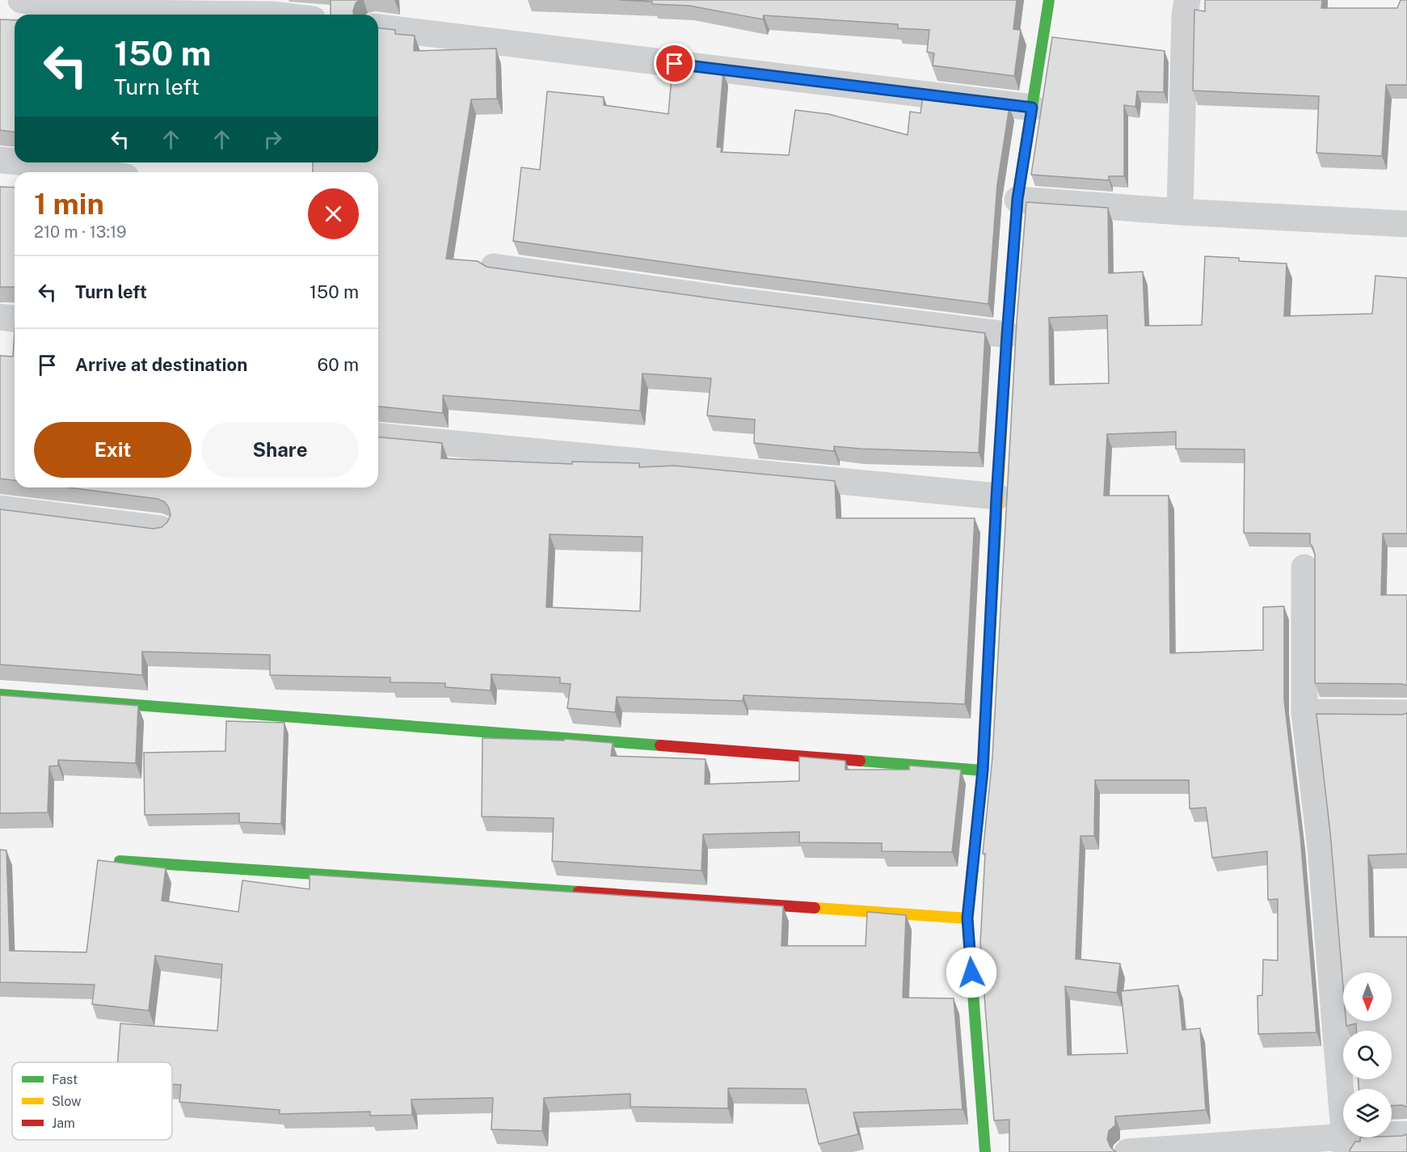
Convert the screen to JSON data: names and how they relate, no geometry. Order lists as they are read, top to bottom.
{
  "legend": ["Fast", "Slow", "Jam"],
  "north": "bottom",
  "page": {
    "turn": ["150 m", "Turn left"],
    "heading": ["1 min", "210 m · 13:19"],
    "list": [
      {
        "name": "Turn left",
        "value": "150 m"
      },
      {
        "name": "Arrive at destination",
        "value": "60 m"
      }
    ],
    "buttons": ["Exit", "Share"]
  }
}
